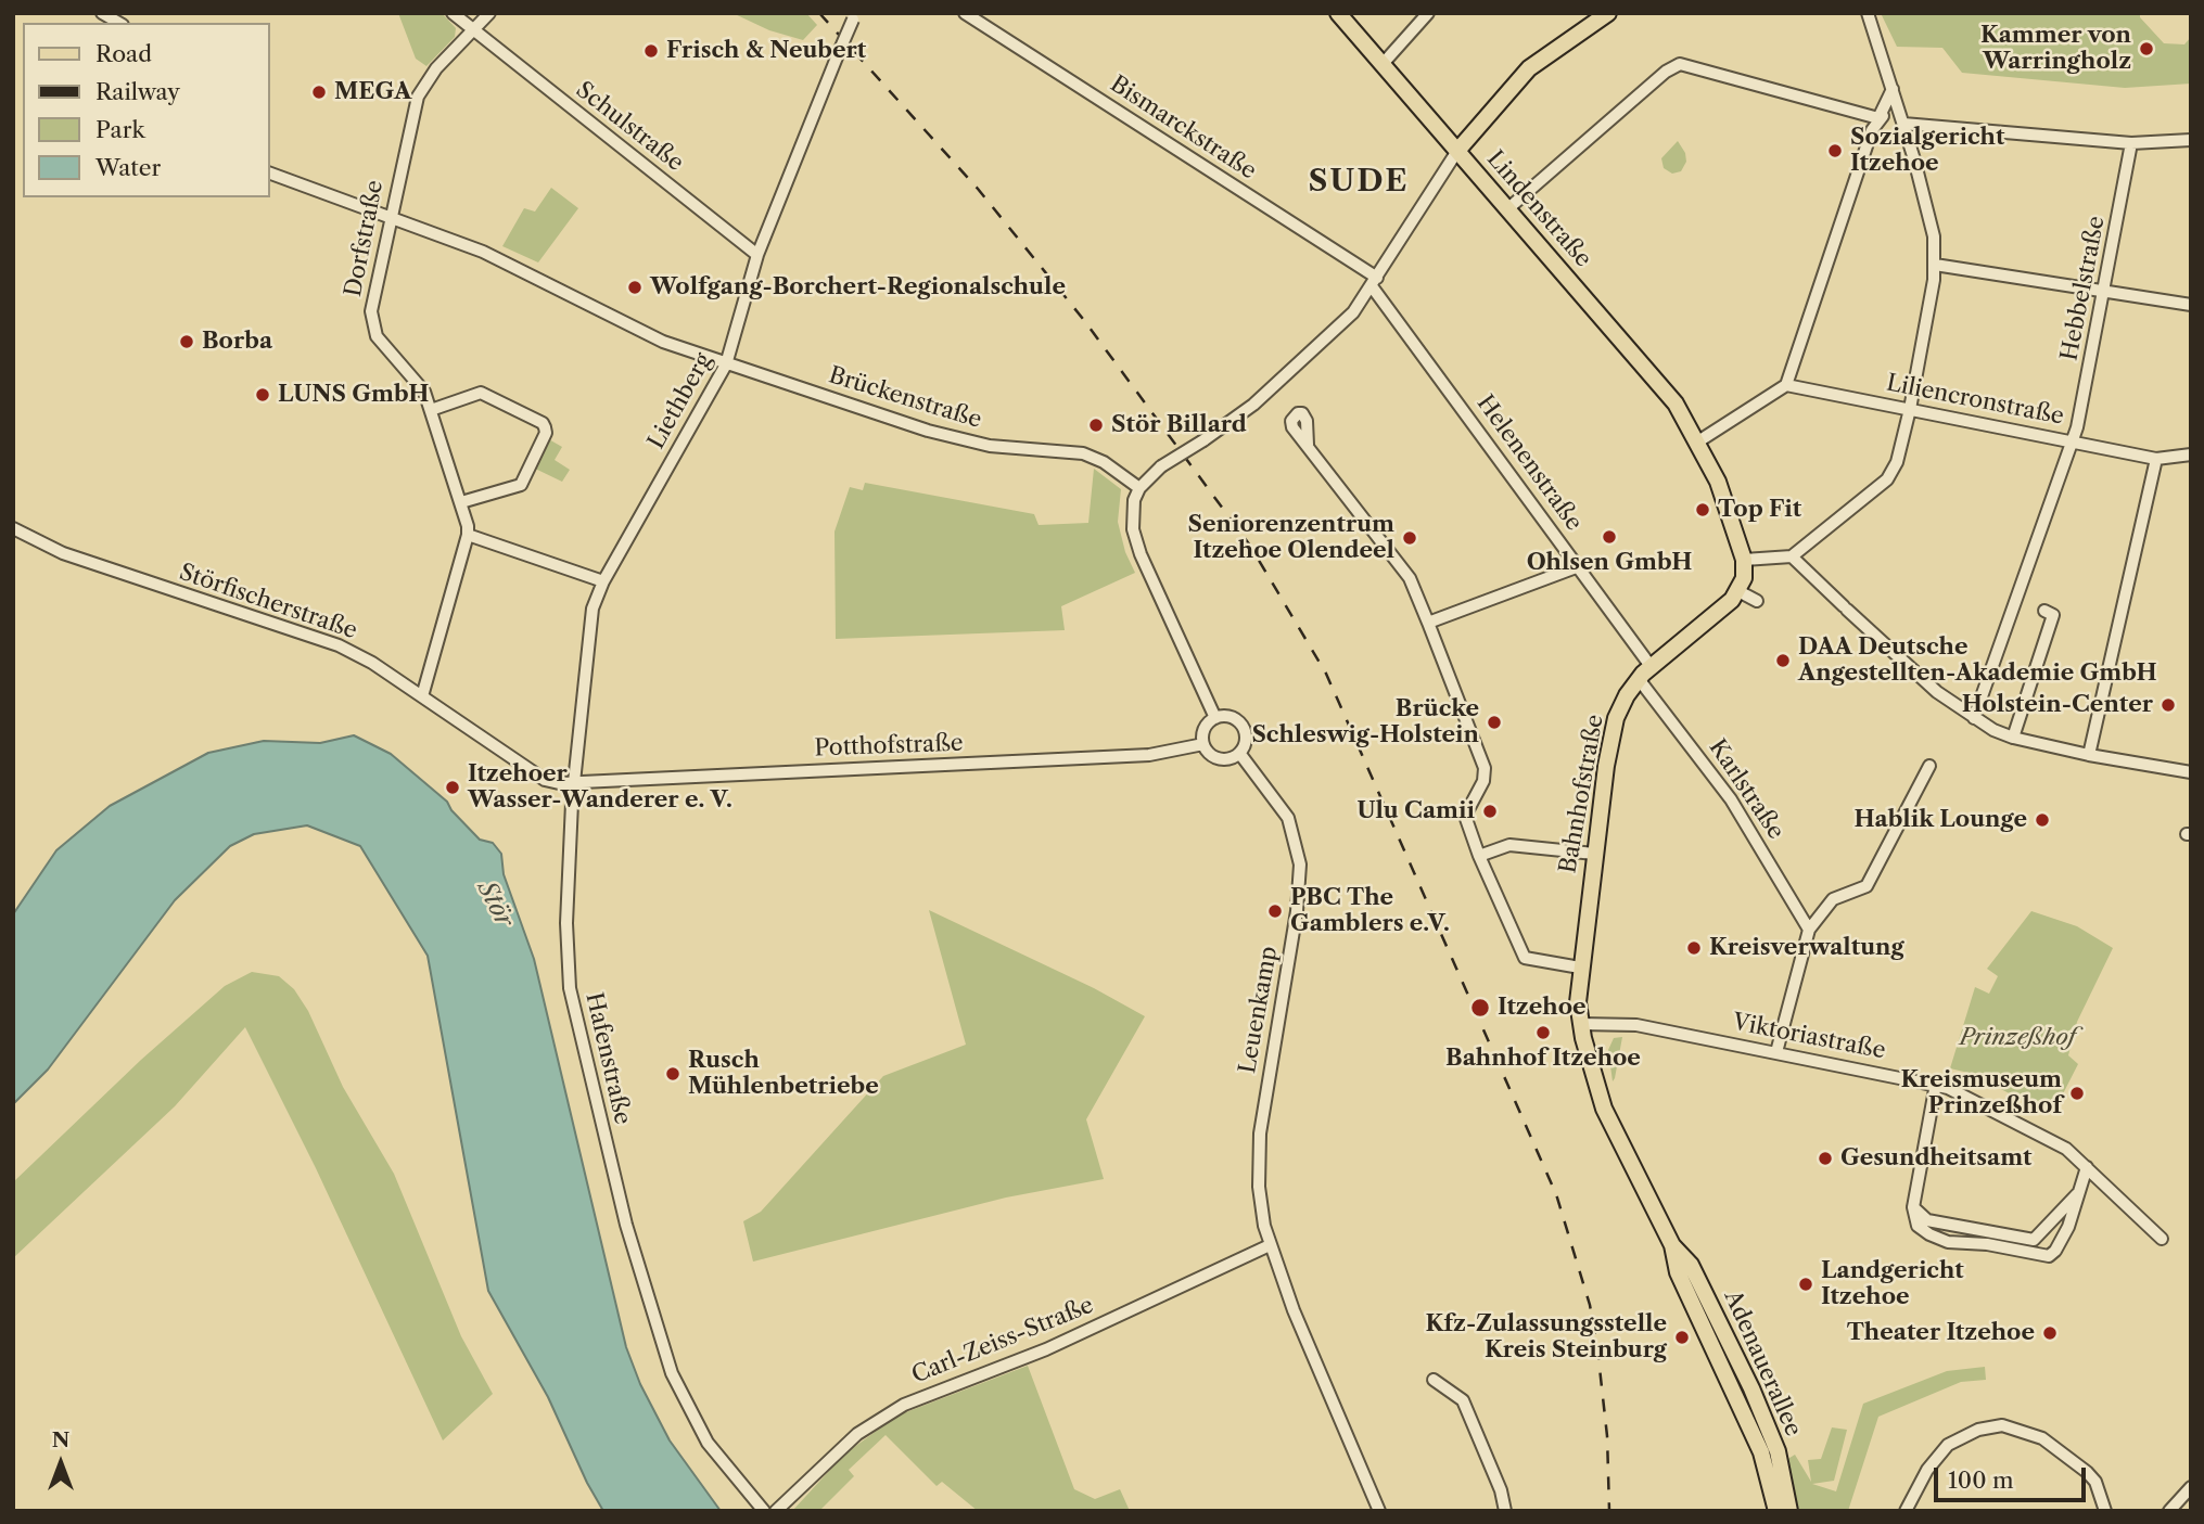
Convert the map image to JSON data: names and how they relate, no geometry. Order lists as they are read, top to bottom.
{
  "streets": {
    "main road": ["Lindenstraße", "Bahnhofstraße", "Adenauerallee"],
    "street": [
      "Schulstraße",
      "Bismarckstraße",
      "Dorfstraße",
      "Hebbelstraße",
      "Brückenstraße",
      "Liliencronstraße",
      "Liethberg",
      "Helenenstraße",
      "Störfischerstraße",
      "Potthofstraße",
      "Karlstraße",
      "Leuenkamp",
      "Viktoriastraße",
      "Hafenstraße",
      "Carl-Zeiss-Straße"
    ]
  },
  "crossings": [
    ["Schulstraße", "Dorfstraße"],
    ["Schulstraße", "Liethberg"],
    ["Bismarckstraße", "Helenenstraße"],
    ["Lindenstraße", "Bahnhofstraße"],
    ["Dorfstraße", "Brückenstraße"],
    ["Dorfstraße", "Störfischerstraße"],
    ["Hebbelstraße", "Liliencronstraße"],
    ["Brückenstraße", "Liethberg"],
    ["Liethberg", "Hafenstraße"],
    ["Helenenstraße", "Bahnhofstraße"],
    ["Störfischerstraße", "Potthofstraße"],
    ["Störfischerstraße", "Hafenstraße"],
    ["Potthofstraße", "Leuenkamp"],
    ["Potthofstraße", "Hafenstraße"],
    ["Karlstraße", "Bahnhofstraße"],
    ["Bahnhofstraße", "Viktoriastraße"],
    ["Bahnhofstraße", "Adenauerallee"],
    ["Leuenkamp", "Carl-Zeiss-Straße"],
    ["Viktoriastraße", "Adenauerallee"]
  ],
  "districts": ["SUDE"],
  "water": ["Stör"],
  "parks": ["Prinzeßhof"],
  "places": [
    "Kammer von Warringholz",
    "Frisch & Neubert",
    "MEGA",
    "Sozialgericht Itzehoe",
    "Wolfgang-Borchert-Regionalschule",
    "Borba",
    "LUNS GmbH",
    "Stör Billard",
    "Top Fit",
    "Ohlsen GmbH",
    "Seniorenzentrum Itzehoe Olendeel",
    "DAA Deutsche Angestellten-Akademie GmbH",
    "Holstein-Center",
    "Brücke Schleswig-Holstein",
    "Itzehoer Wasser-Wanderer e. V.",
    "Ulu Camii",
    "Hablik Lounge",
    "PBC The Gamblers e.V.",
    "Kreisverwaltung",
    "Itzehoe",
    "Bahnhof Itzehoe",
    "Rusch Mühlenbetriebe",
    "Kreismuseum Prinzeßhof",
    "Gesundheitsamt",
    "Landgericht Itzehoe",
    "Theater Itzehoe",
    "Kfz-Zulassungsstelle Kreis Steinburg"
  ],
  "legend": [
    "Road",
    "Railway",
    "Park",
    "Water"
  ],
  "scale_bar": "100 m",
  "north": "top"
}
